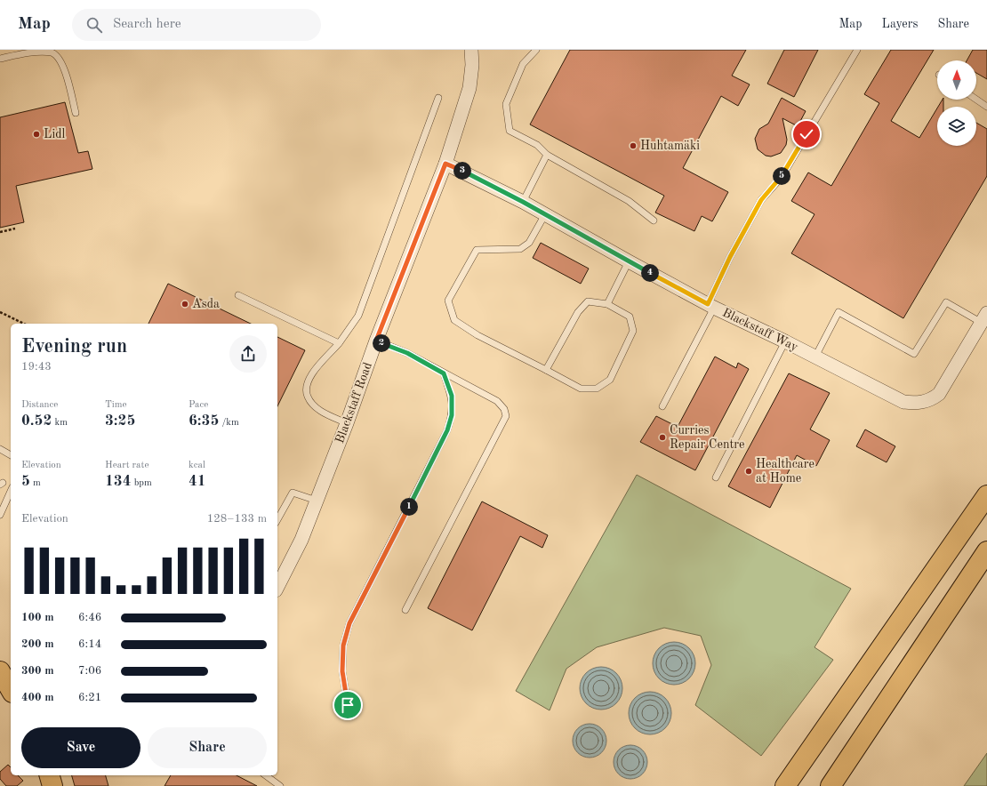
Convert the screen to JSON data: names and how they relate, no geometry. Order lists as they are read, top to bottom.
{
  "streets": {
    "street": ["Blackstaff Way", "Blackstaff Road"]
  },
  "crossings": [
    ["Blackstaff Way", "Blackstaff Road"]
  ],
  "places": [
    "Lidl",
    "Huhtamäki",
    "Asda",
    "Curries Repair Centre",
    "Healthcare at Home"
  ],
  "north": "top",
  "page": {
    "header": "Map",
    "search": "Search here",
    "nav": ["Map", "Layers", "Share"],
    "pins": [
      "3",
      "5",
      "4",
      "2",
      "1"
    ],
    "heading": ["Evening run", "19:43"],
    "stats": [
      ["Distance", "0.52 km"],
      ["Time", "3:25"],
      ["Pace", "6:35 /km"],
      ["Elevation", "5 m"],
      ["Heart rate", "134 bpm"],
      ["kcal", "41"]
    ],
    "chart": ["Elevation", "128–133 m"],
    "list": [
      {
        "name": "100 m",
        "note": "6:46"
      },
      {
        "name": "200 m",
        "note": "6:14"
      },
      {
        "name": "300 m",
        "note": "7:06"
      },
      {
        "name": "400 m",
        "note": "6:21"
      }
    ],
    "buttons": ["Save", "Share"]
  }
}
